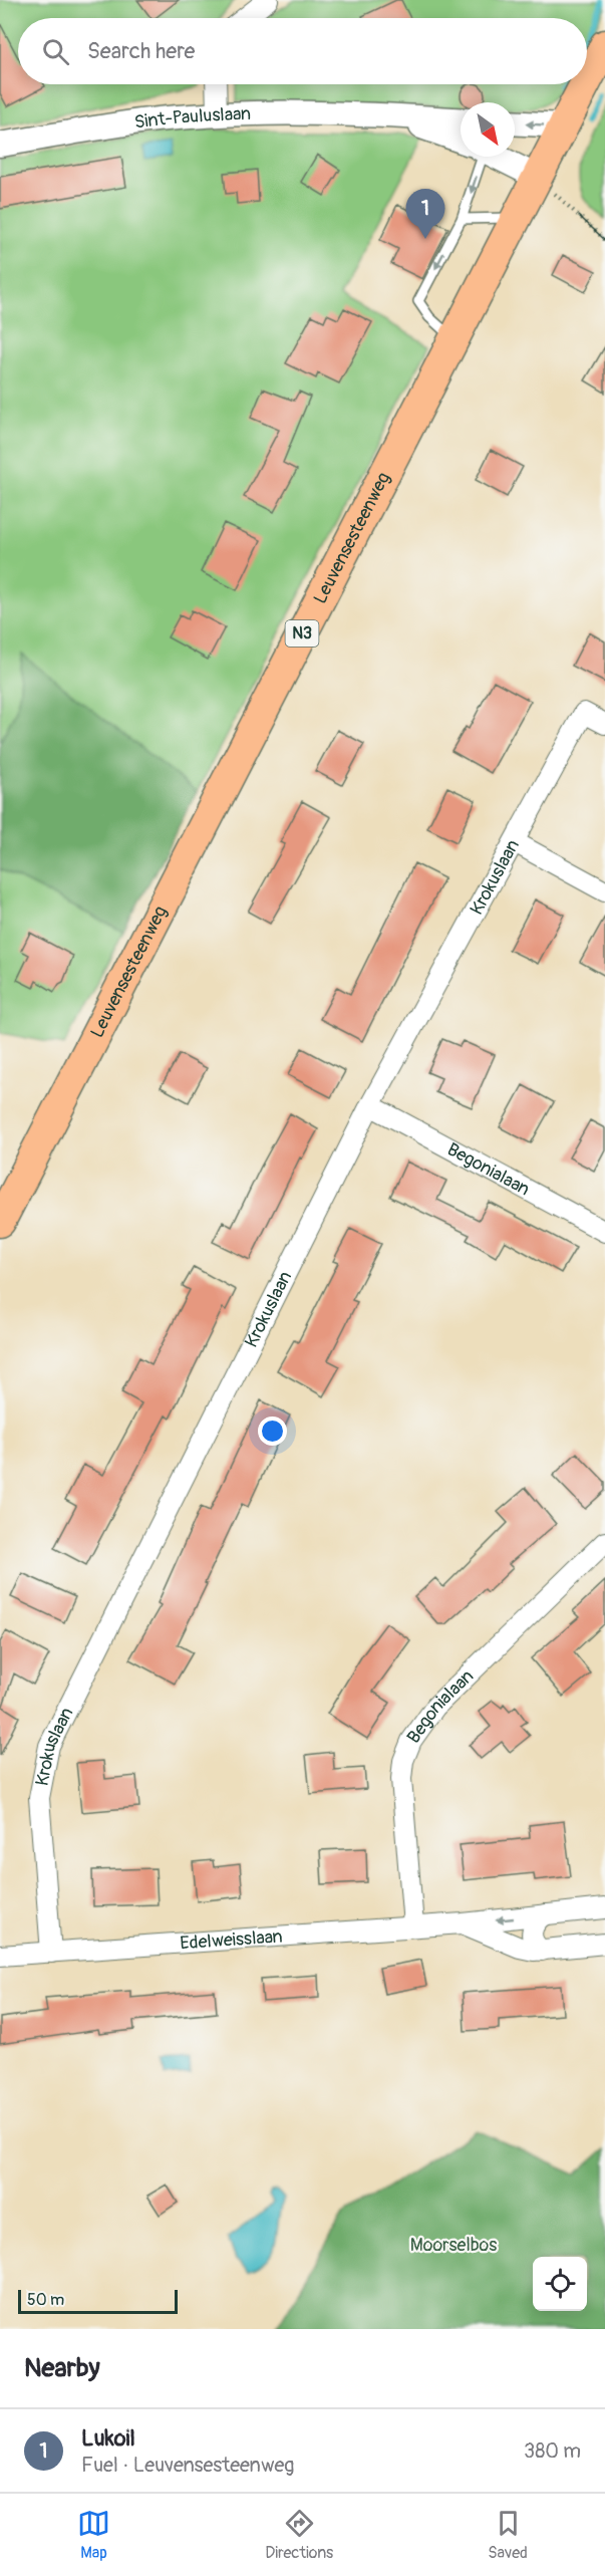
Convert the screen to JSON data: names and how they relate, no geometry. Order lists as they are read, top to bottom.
{
  "streets": {
    "main road": ["Leuvensesteenweg", "N3"],
    "street": [
      "Sint-Pauluslaan",
      "Krokuslaan",
      "Begonialaan",
      "Edelweisslaan"
    ]
  },
  "crossings": [
    ["Sint-Pauluslaan", "Leuvensesteenweg"],
    ["Krokuslaan", "Begonialaan"],
    ["Krokuslaan", "Edelweisslaan"],
    ["Begonialaan", "Edelweisslaan"]
  ],
  "parks": ["Moorselbos"],
  "scale_bar": "50 m",
  "north": "bottom right",
  "page": {
    "search": "Search here",
    "pins": "1",
    "scale": "50 m",
    "heading": "Nearby",
    "list": [
      {
        "mark": "1",
        "name": "Lukoil",
        "note": "Fuel · Leuvensesteenweg",
        "value": "380 m"
      }
    ],
    "nav": ["Map", "Directions", "Saved"]
  }
}
